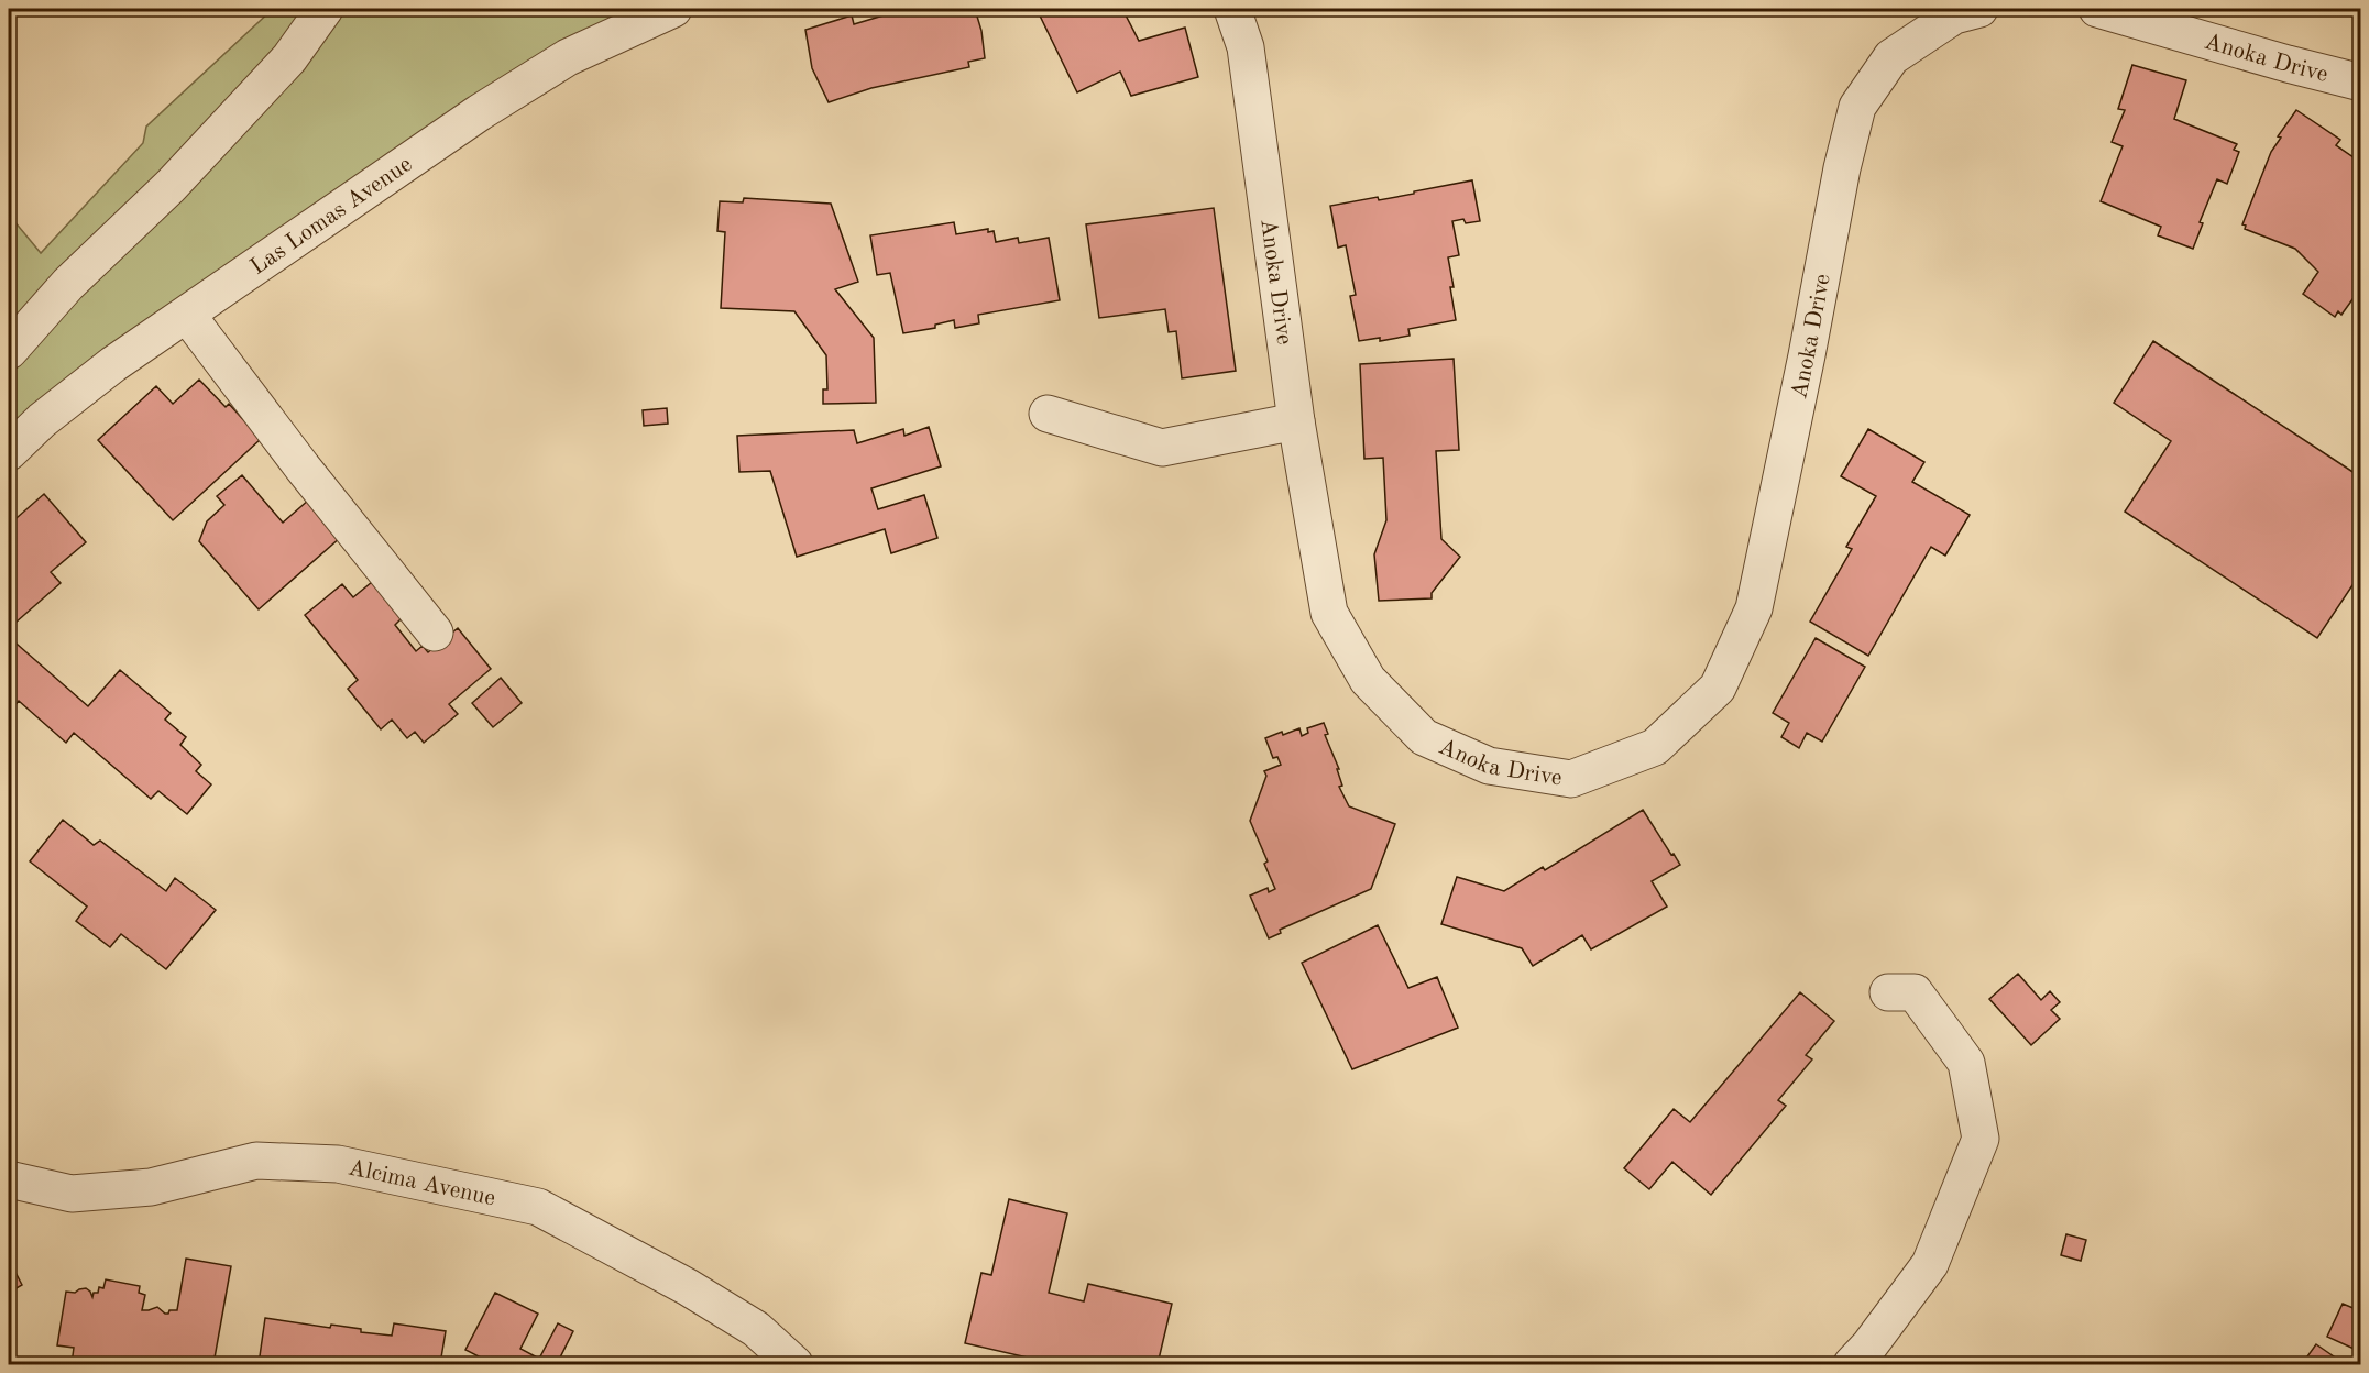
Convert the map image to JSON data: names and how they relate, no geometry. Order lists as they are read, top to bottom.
{
  "streets": {
    "street": ["Anoka Drive", "Las Lomas Avenue", "Alcima Avenue"]
  }
}
